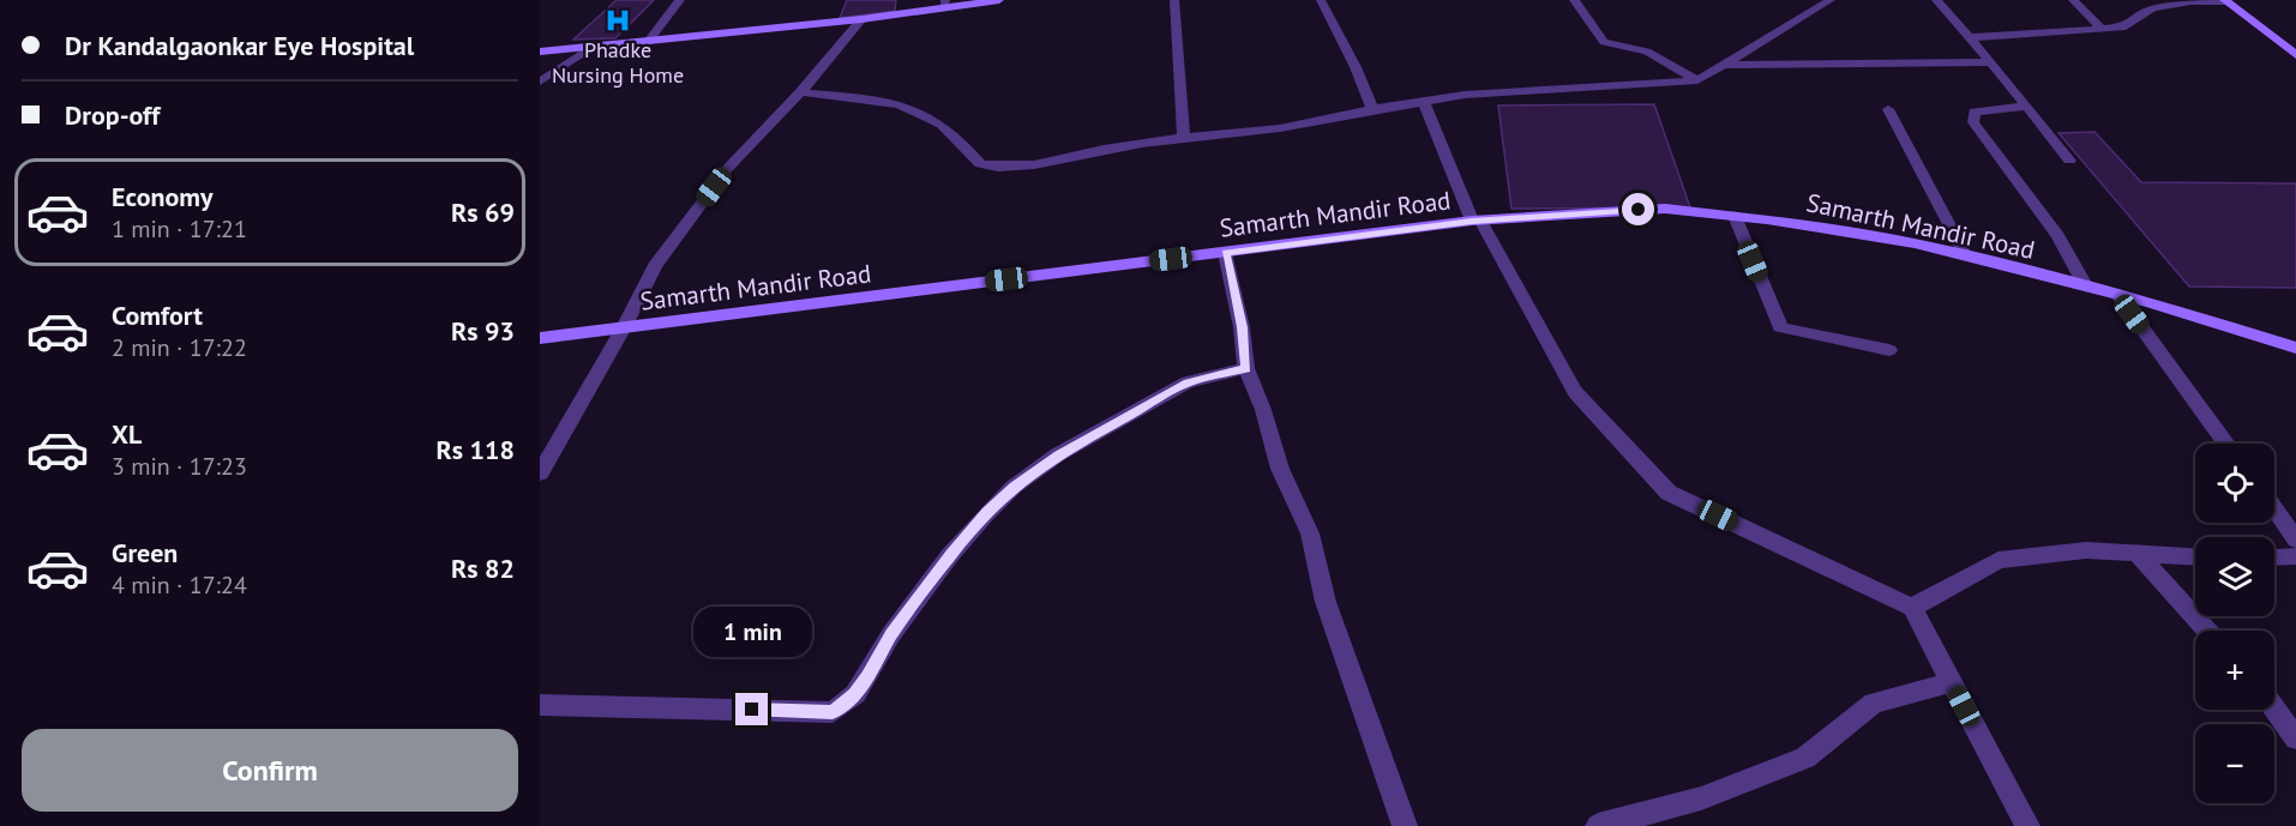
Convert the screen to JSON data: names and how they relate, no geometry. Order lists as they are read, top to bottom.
{
  "streets": {
    "main road": ["Samarth Mandir Road"]
  },
  "places": {
    "hospital": ["Phadke Nursing Home"]
  },
  "page": {
    "banner": ["Dr Kandalgaonkar Eye Hospital", "Drop-off"],
    "list": [
      {
        "name": "Economy",
        "note": "1 min · 17:21",
        "value": "Rs 69"
      },
      {
        "name": "Comfort",
        "note": "2 min · 17:22",
        "value": "Rs 93"
      },
      {
        "name": "XL",
        "note": "3 min · 17:23",
        "value": "Rs 118"
      },
      {
        "name": "Green",
        "note": "4 min · 17:24",
        "value": "Rs 82"
      }
    ],
    "map_buttons": ["+", "−"],
    "bubble": "1 min",
    "buttons": "Confirm"
  }
}
